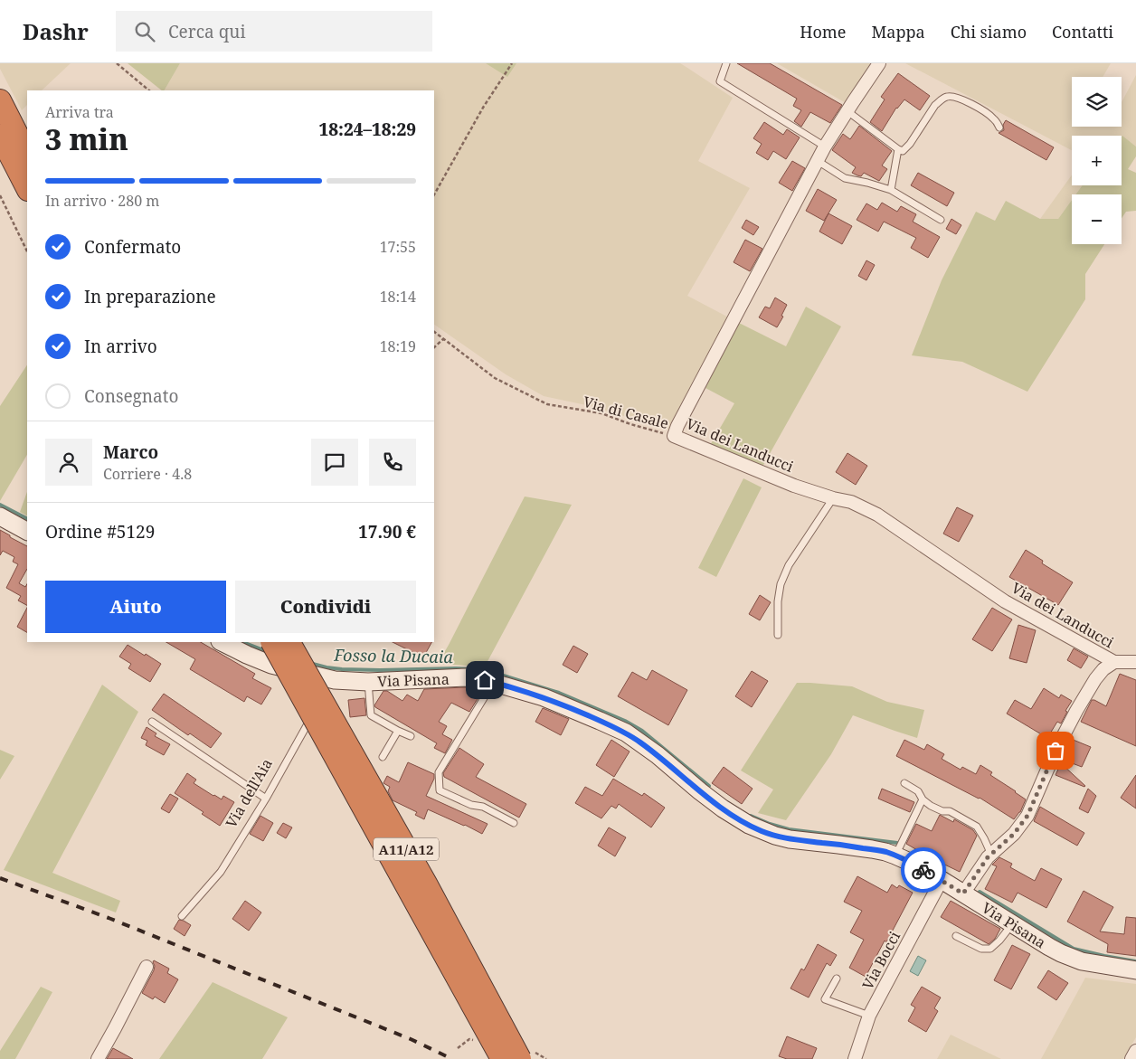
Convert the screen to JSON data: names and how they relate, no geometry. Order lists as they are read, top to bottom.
{
  "streets": {
    "highway": ["A11/A12"],
    "main road": ["Via Pisana"],
    "street": ["Via dei Landucci", "Via Bocci"],
    "lane": ["Via dell'Aia"],
    "path": ["Via di Casale"]
  },
  "crossings": [
    ["Via di Casale", "Via dei Landucci"],
    ["Via Pisana", "Via dell'Aia"],
    ["Via Pisana", "Via Bocci"]
  ],
  "water": ["Fosso la Ducaia"],
  "page": {
    "header": "Dashr",
    "search": "Cerca qui",
    "nav": [
      "Home",
      "Mappa",
      "Chi siamo",
      "Contatti"
    ],
    "map_buttons": ["+", "−"],
    "heading": ["3 min", "Arriva tra", "18:24–18:29"],
    "panel": [
      "Marco",
      "Corriere · 4.8",
      "Ordine #5129",
      "17.90 €"
    ],
    "bar": "In arrivo · 280 m",
    "list": [
      ["Confermato", "17:55"],
      ["In preparazione", "18:14"],
      ["In arrivo", "18:19"],
      "Consegnato"
    ],
    "buttons": ["Aiuto", "Condividi"]
  }
}
